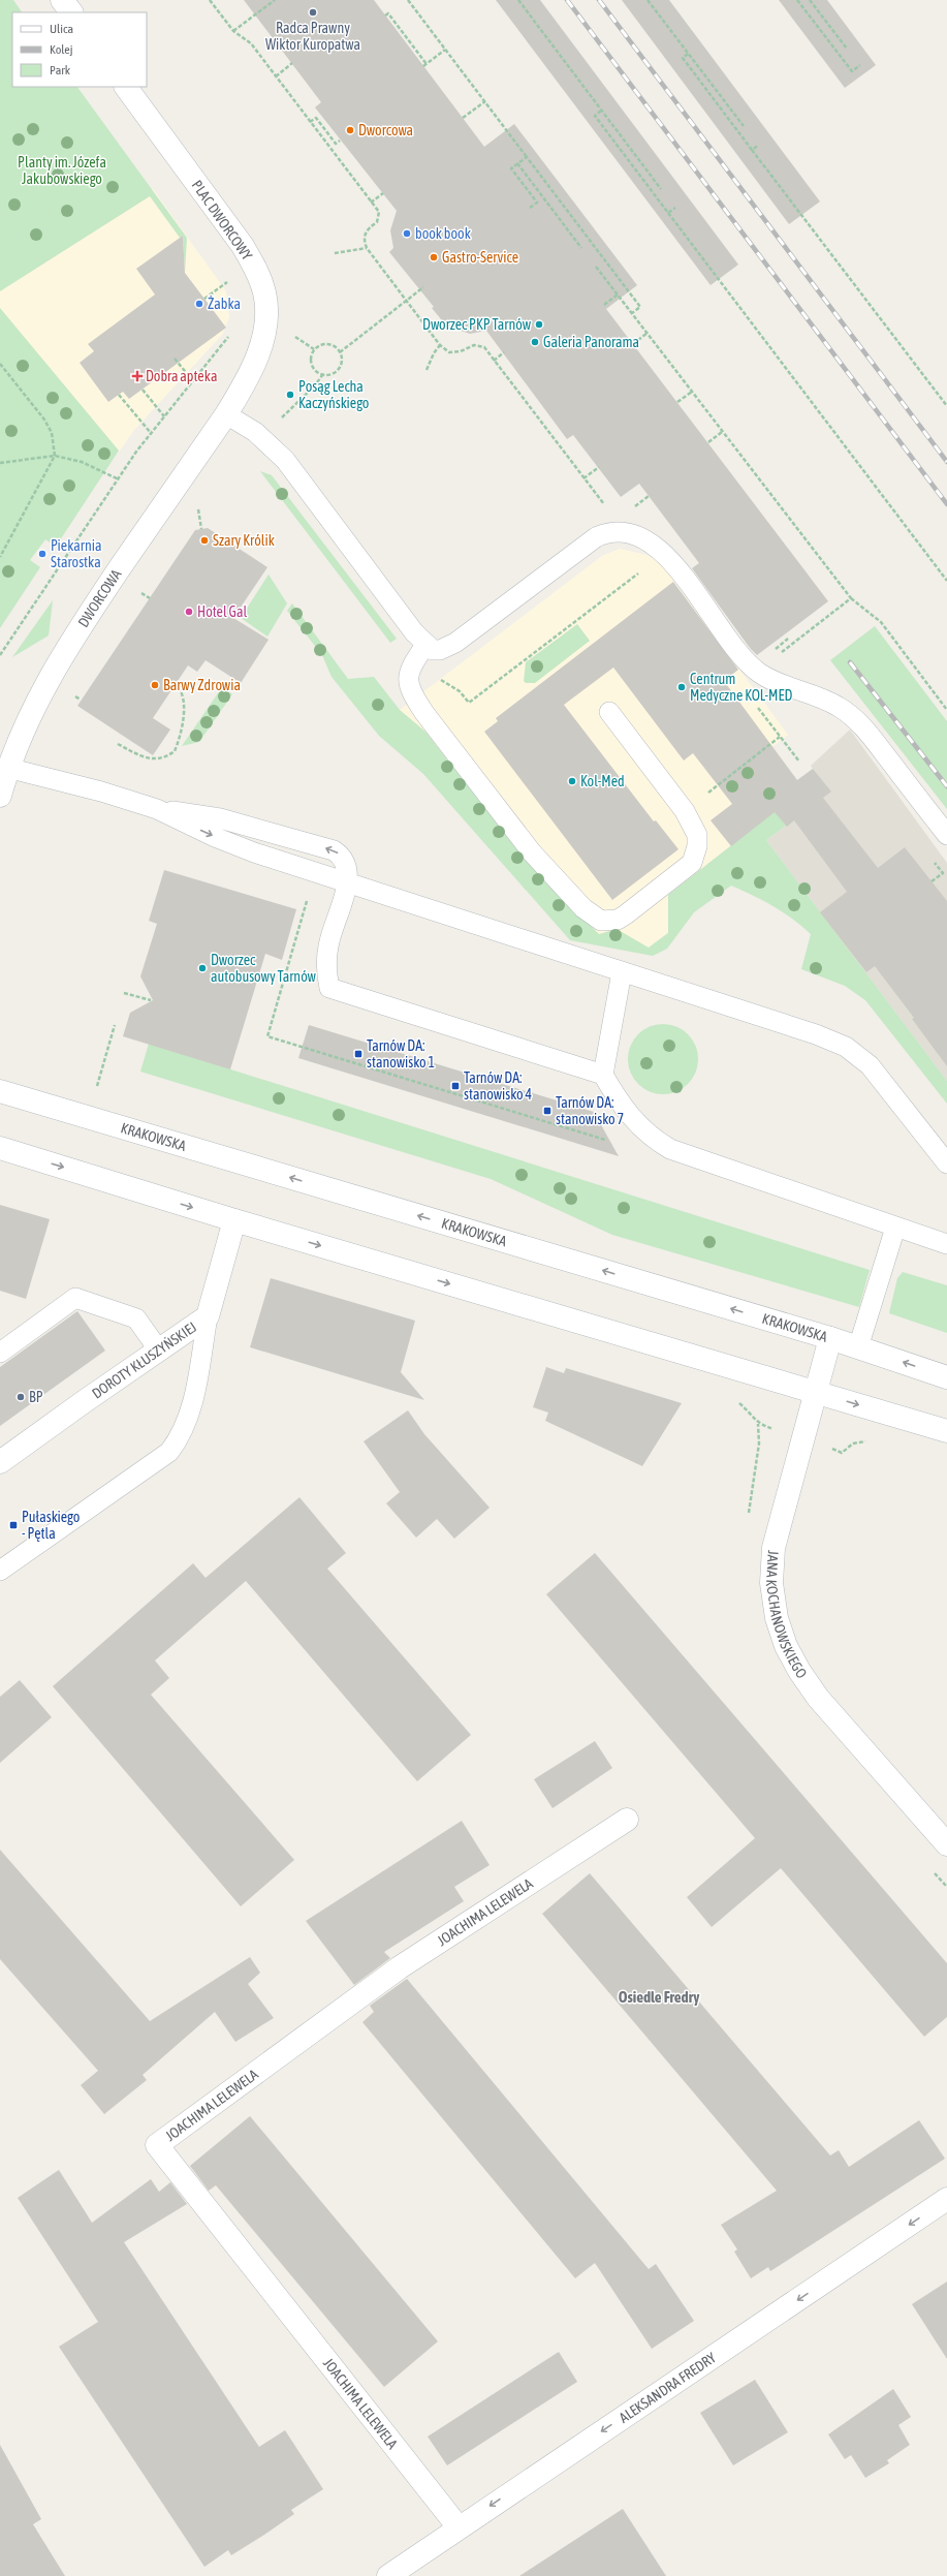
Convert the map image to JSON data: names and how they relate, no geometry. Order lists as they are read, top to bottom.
{
  "streets": {
    "street": [
      "PLAC DWORCOWY",
      "DWORCOWA",
      "KRAKOWSKA",
      "DOROTY KŁUSZYŃSKIEJ",
      "JANA KOCHANOWSKIEGO",
      "JOACHIMA LELEWELA",
      "ALEKSANDRA FREDRY"
    ]
  },
  "crossings": [
    ["PLAC DWORCOWY", "DWORCOWA"],
    ["KRAKOWSKA", "JANA KOCHANOWSKIEGO"],
    ["JOACHIMA LELEWELA", "ALEKSANDRA FREDRY"]
  ],
  "one_way": ["ALEKSANDRA FREDRY"],
  "districts": ["Osiedle Fredry"],
  "parks": ["Planty im. Józefa Jakubowskiego"],
  "places": {
    "other": [
      "Radca Prawny Wiktor Kuropatwa",
      "Dworcowa",
      "book book",
      "Gastro-Service",
      "Żabka",
      "Dworzec PKP Tarnów",
      "Galeria Panorama",
      "Posąg Lecha Kaczyńskiego",
      "Szary Królik",
      "Piekarnia Starostka",
      "Hotel Gal",
      "Barwy Zdrowia",
      "Centrum Medyczne KOL-MED",
      "Kol-Med",
      "Dworzec autobusowy Tarnów",
      "BP"
    ],
    "health": ["Dobra apteka"],
    "transit": [
      "Tarnów DA: stanowisko 1",
      "Tarnów DA: stanowisko 4",
      "Tarnów DA: stanowisko 7",
      "Pułaskiego - Pętla"
    ]
  },
  "legend": ["Ulica", "Kolej", "Park"]
}
